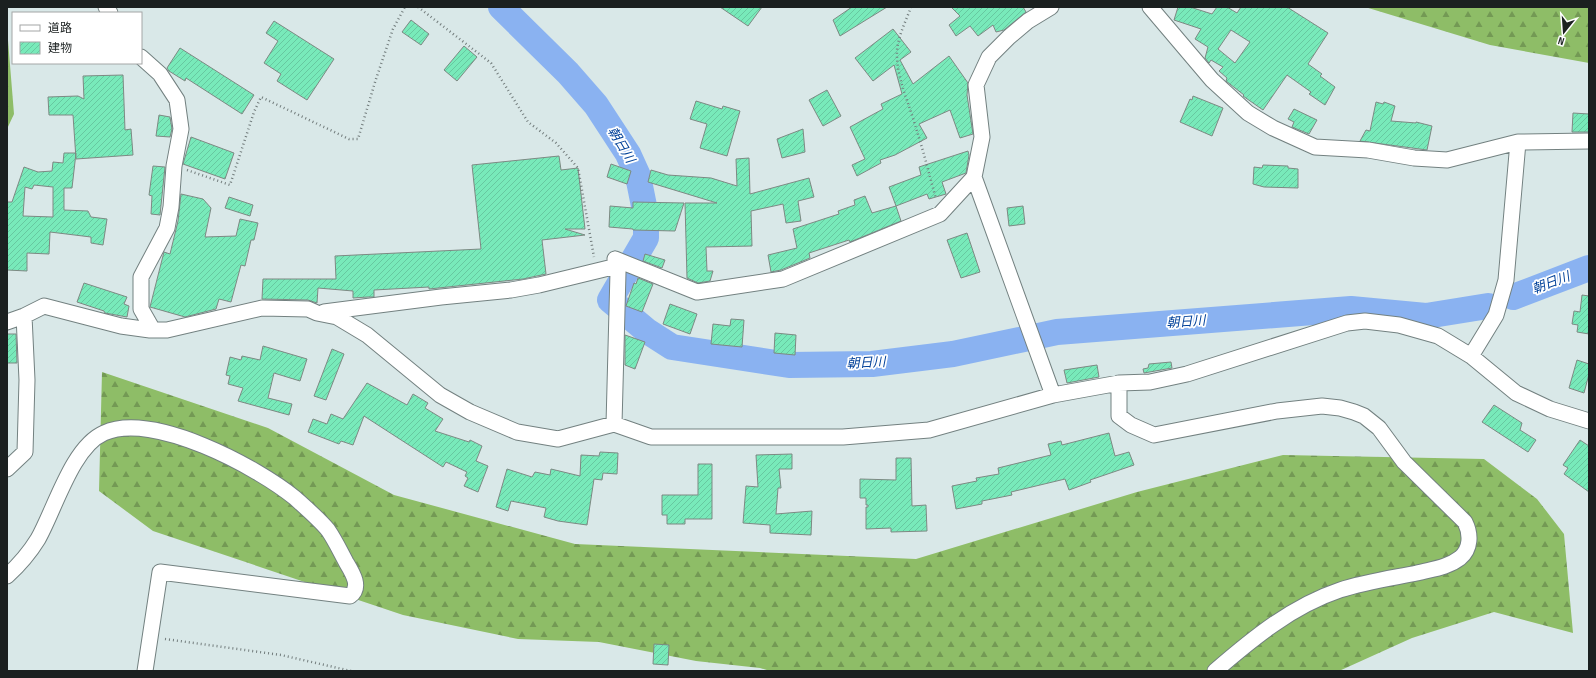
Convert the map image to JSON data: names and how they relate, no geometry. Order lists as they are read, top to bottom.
{
  "water": ["朝日川"],
  "legend": ["道路", "建物"],
  "north": "bottom"
}
